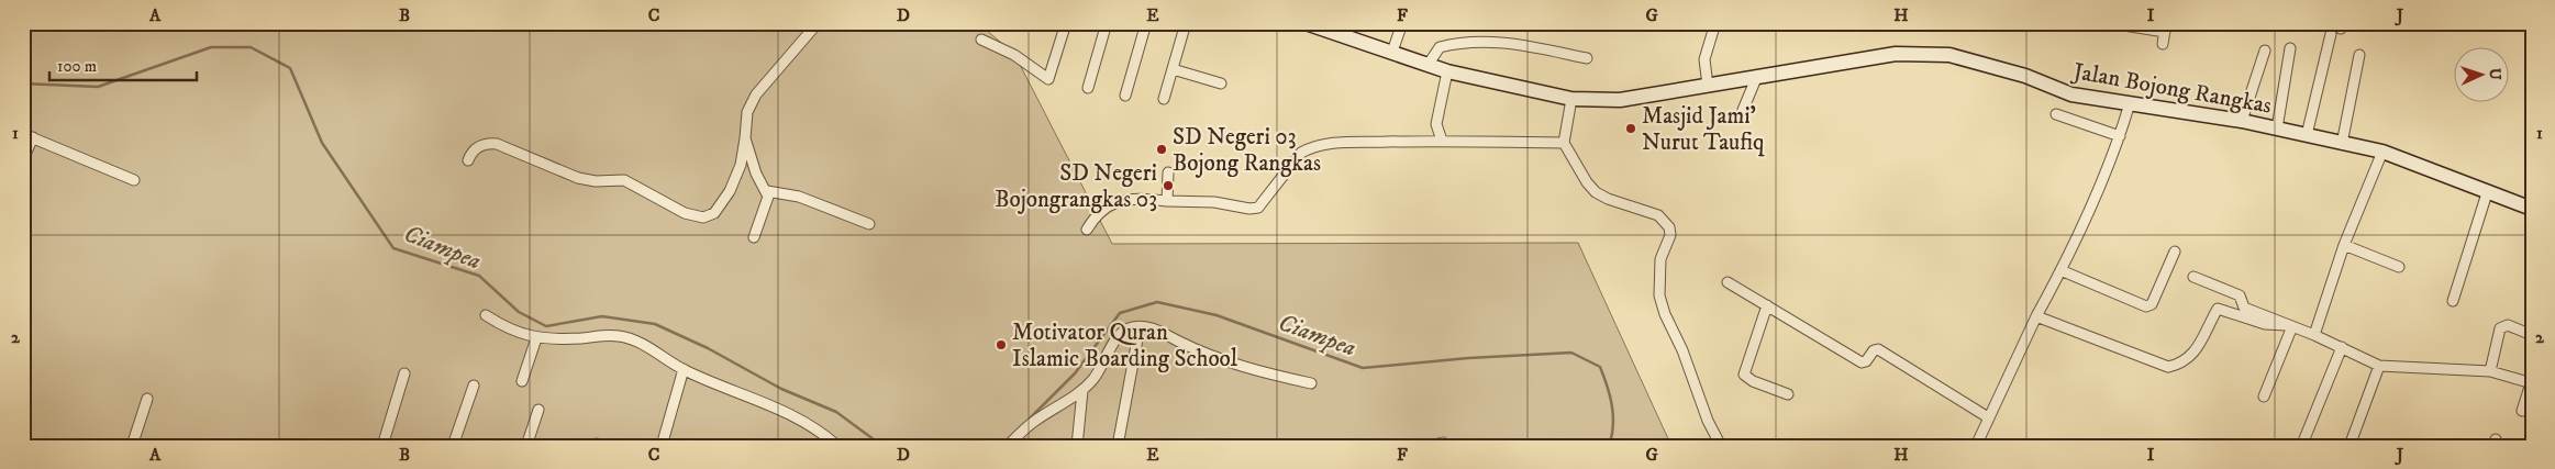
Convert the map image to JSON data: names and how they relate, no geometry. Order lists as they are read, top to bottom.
{
  "streets": {
    "main road": ["Jalan Bojong Rangkas"]
  },
  "water": ["Ciampea"],
  "places": [
    "Masjid Jami' Nurut Taufiq",
    "SD Negeri 03 Bojong Rangkas",
    "SD Negeri Bojongrangkas 03",
    "Motivator Quran Islamic Boarding School"
  ],
  "scale_bar": "100 m",
  "north": "right",
  "grid": {
    "columns": [
      "A",
      "B",
      "C",
      "D",
      "E",
      "F",
      "G",
      "H",
      "I",
      "J"
    ],
    "rows": ["1", "2"]
  }
}
